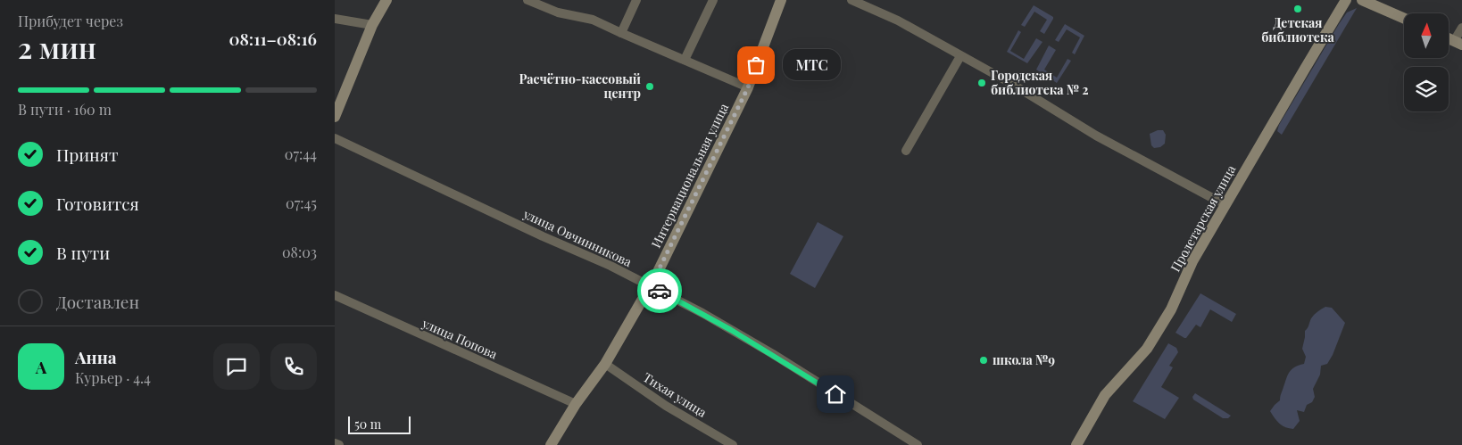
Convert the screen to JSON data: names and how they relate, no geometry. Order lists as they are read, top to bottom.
{
  "streets": {
    "street": [
      "Интернациональная улица",
      "Пролетарская улица",
      "улица Овчинникова",
      "улица Попова",
      "Тихая улица"
    ]
  },
  "crossings": [
    ["Интернациональная улица", "улица Овчинникова"],
    ["Интернациональная улица", "улица Попова"],
    ["Интернациональная улица", "Тихая улица"]
  ],
  "places": [
    "Детская библиотека",
    "МТС",
    "Городская библиотека № 2",
    "Расчётно-кассовый центр",
    "школа №9"
  ],
  "scale_bar": "50 m",
  "north": "top",
  "page": {
    "heading": ["2 мин", "Прибудет через", "08:11–08:16"],
    "panel": ["Анна", "Курьер · 4.4"],
    "bubble": "МТС",
    "bar": "В пути · 160 m",
    "list": [
      ["Принят", "07:44"],
      ["Готовится", "07:45"],
      ["В пути", "08:03"],
      "Доставлен"
    ],
    "round": "А",
    "scale": "50 m"
  }
}
